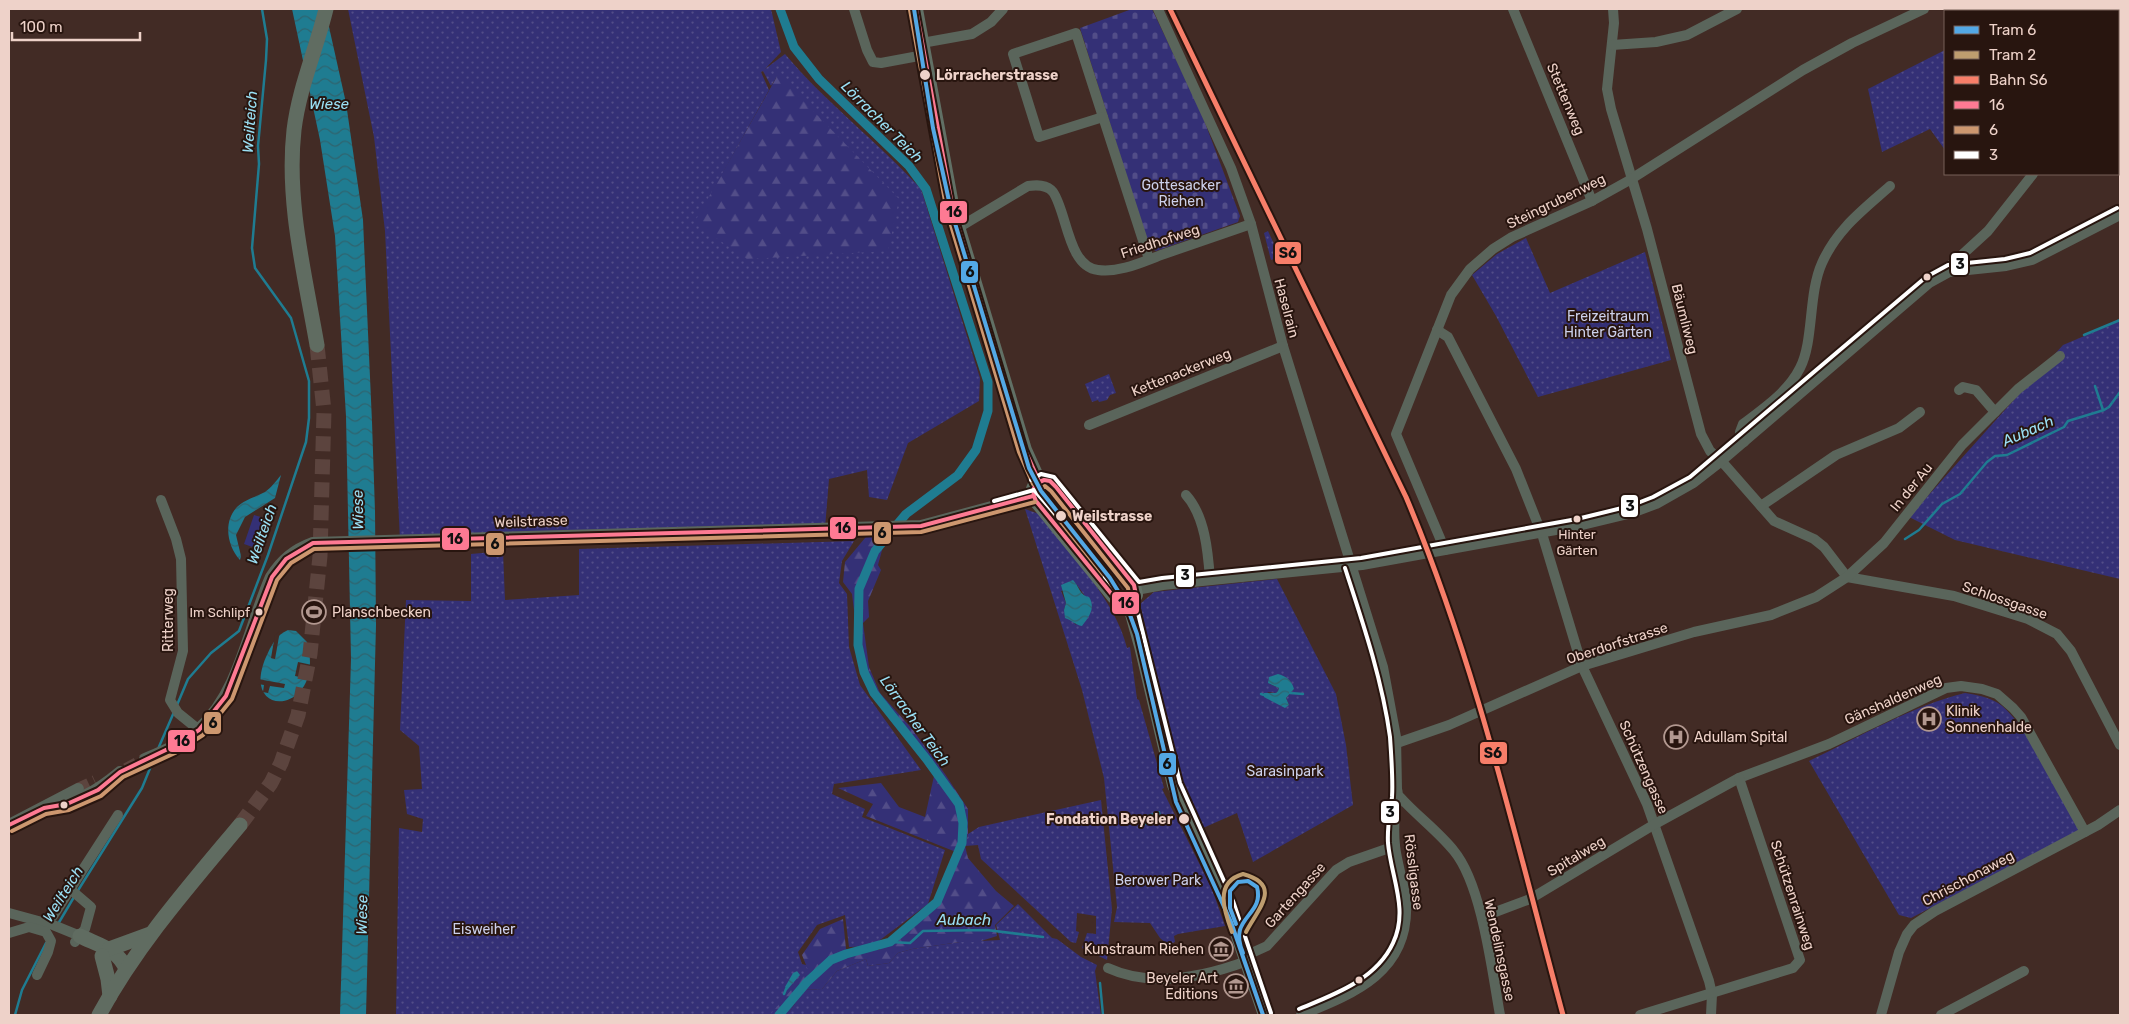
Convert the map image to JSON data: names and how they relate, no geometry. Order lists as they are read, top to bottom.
{
  "streets": {
    "street": [
      "Stettenweg",
      "Steingrubenweg",
      "Friedhofweg",
      "Haselrain",
      "Bäumliweg",
      "Kettenackerweg",
      "In der Au",
      "Weilstrasse",
      "Schlossgasse",
      "Ritterweg",
      "Oberdorfstrasse",
      "Gänshaldenweg",
      "Schützengasse",
      "Spitalweg",
      "Rössligasse",
      "Chrischonaweg",
      "Gartengasse",
      "Schützenrainweg",
      "Wendelinsgasse"
    ]
  },
  "crossings": [
    ["Stettenweg", "Steingrubenweg"],
    ["Steingrubenweg", "Bäumliweg"],
    ["Friedhofweg", "Haselrain"],
    ["Haselrain", "Kettenackerweg"],
    ["Haselrain", "Rössligasse"],
    ["Bäumliweg", "In der Au"],
    ["Bäumliweg", "Schlossgasse"],
    ["Bäumliweg", "Oberdorfstrasse"],
    ["In der Au", "Schlossgasse"],
    ["In der Au", "Oberdorfstrasse"],
    ["Weilstrasse", "Ritterweg"],
    ["Schlossgasse", "Oberdorfstrasse"],
    ["Oberdorfstrasse", "Schützengasse"],
    ["Oberdorfstrasse", "Rössligasse"],
    ["Gänshaldenweg", "Schützengasse"],
    ["Gänshaldenweg", "Spitalweg"],
    ["Gänshaldenweg", "Chrischonaweg"],
    ["Gänshaldenweg", "Schützenrainweg"],
    ["Schützengasse", "Spitalweg"],
    ["Schützengasse", "Schützenrainweg"],
    ["Spitalweg", "Wendelinsgasse"],
    ["Rössligasse", "Gartengasse"],
    ["Rössligasse", "Wendelinsgasse"]
  ],
  "water": [
    "Wiese",
    "Weilteich",
    "Lörracher Teich",
    "Aubach"
  ],
  "parks": [
    "Gottesacker Riehen",
    "Freizeitraum Hinter Gärten",
    "Sarasinpark",
    "Berower Park",
    "Eisweiher"
  ],
  "places": {
    "other": [
      "Lörracherstrasse",
      "Weilstrasse",
      "Hinter Gärten",
      "Im Schlipf",
      "Fondation Beyeler"
    ],
    "sports": ["Planschbecken"],
    "hospital": ["Klinik Sonnenhalde", "Adullam Spital"],
    "museum": ["Kunstraum Riehen", "Beyeler Art Editions"]
  },
  "lines": [
    "tram line 6",
    "rail line S6",
    "transit line 16",
    "transit line 6",
    "transit line 3",
    "tram line 2"
  ],
  "legend": [
    "Tram 6",
    "Tram 2",
    "Bahn S6",
    "16",
    "6",
    "3"
  ],
  "scale_bar": "100 m"
}
